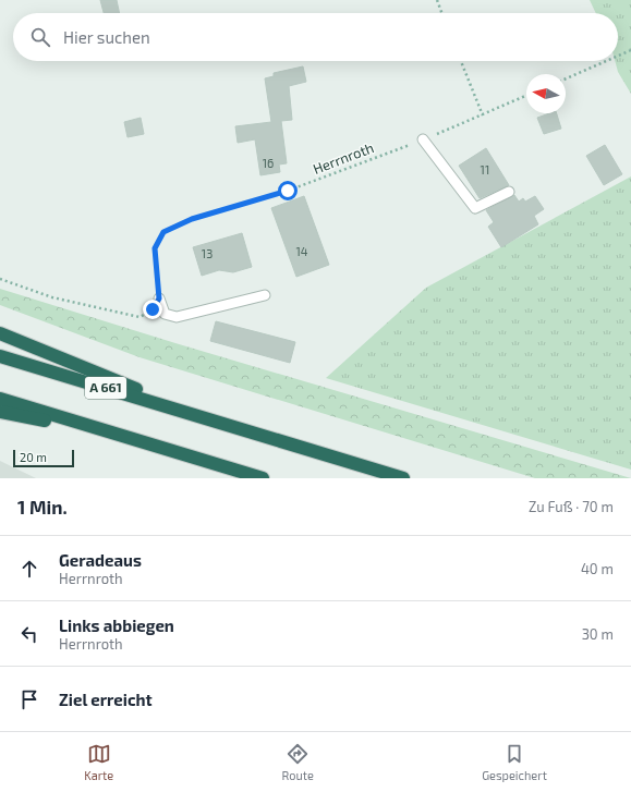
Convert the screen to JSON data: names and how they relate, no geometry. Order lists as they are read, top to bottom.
{
  "streets": {
    "highway": ["A 661"],
    "path": ["Herrnroth"]
  },
  "house_numbers": [
    "16",
    "11",
    "14",
    "13"
  ],
  "scale_bar": "20 m",
  "north": "left",
  "page": {
    "search": "Hier suchen",
    "scale": "20 m",
    "heading": ["1 Min.", "Zu Fuß · 70 m"],
    "list": [
      ["Geradeaus", "Herrnroth", "40 m"],
      ["Links abbiegen", "Herrnroth", "30 m"],
      "Ziel erreicht"
    ],
    "nav": ["Karte", "Route", "Gespeichert"]
  }
}
